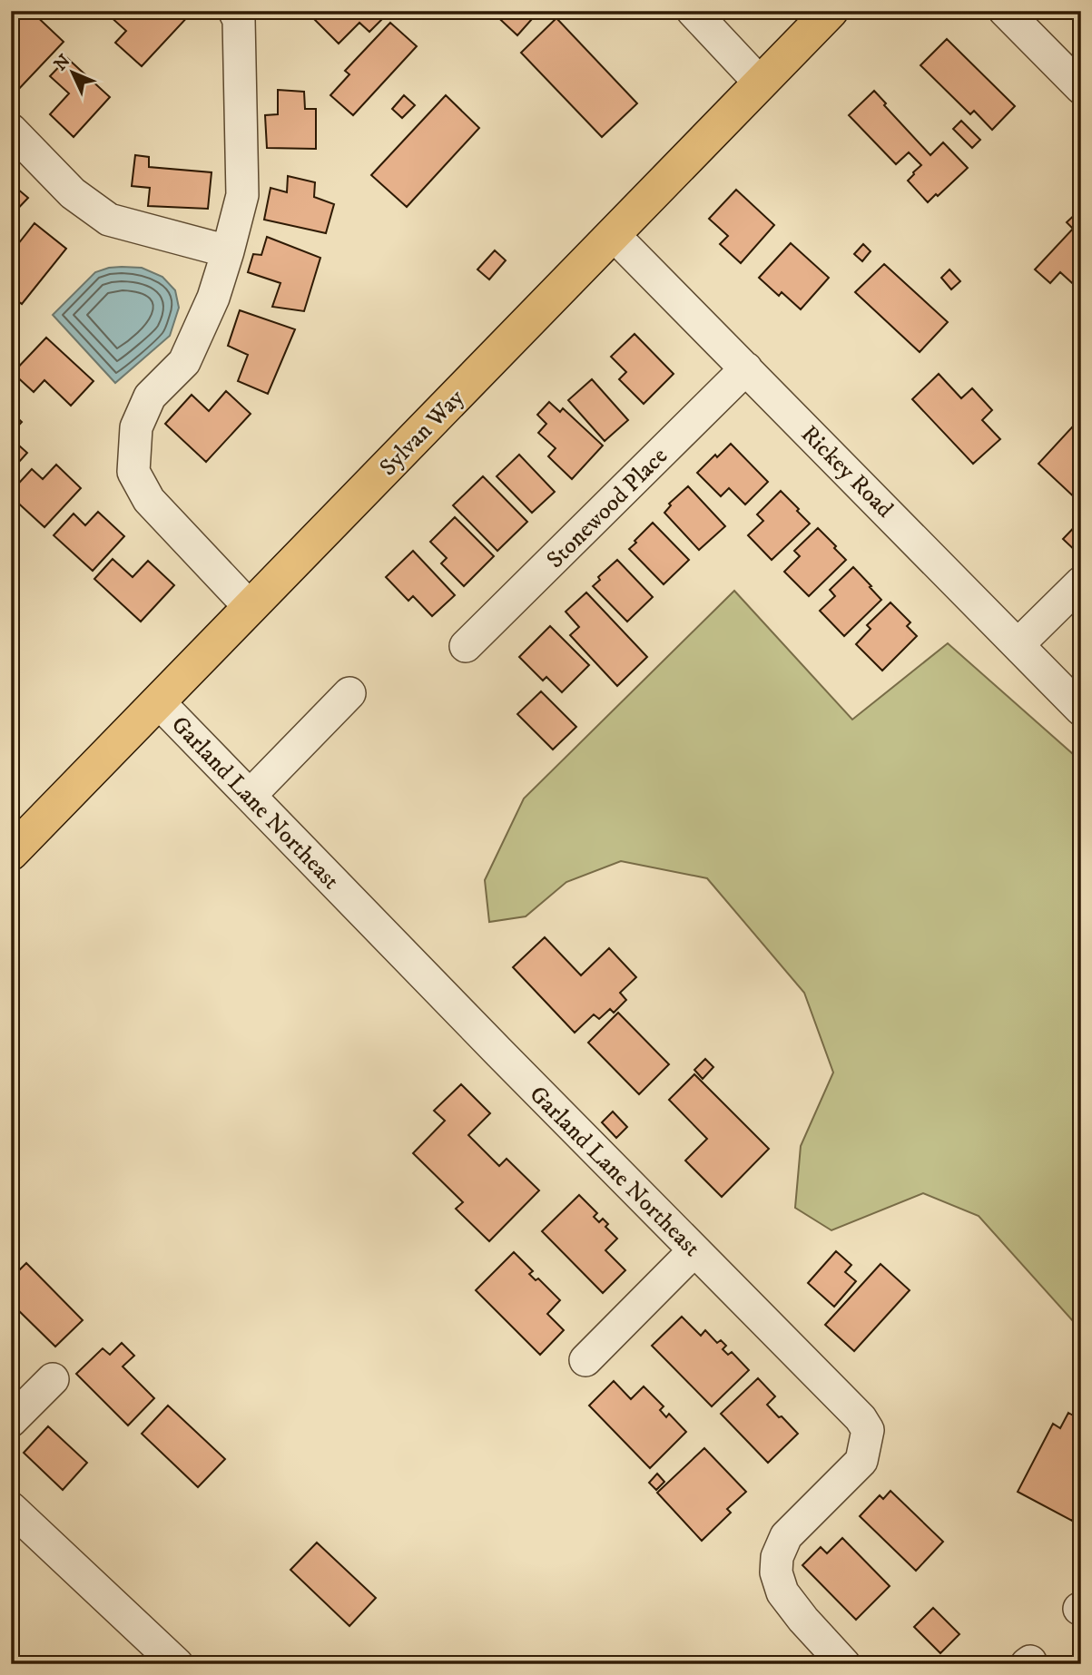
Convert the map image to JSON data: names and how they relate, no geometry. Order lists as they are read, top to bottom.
{
  "streets": {
    "main road": ["Sylvan Way"],
    "street": ["Rickey Road", "Stonewood Place", "Garland Lane Northeast"]
  },
  "crossings": [
    ["Sylvan Way", "Rickey Road"],
    ["Sylvan Way", "Garland Lane Northeast"],
    ["Rickey Road", "Stonewood Place"]
  ],
  "north": "top left"
}
